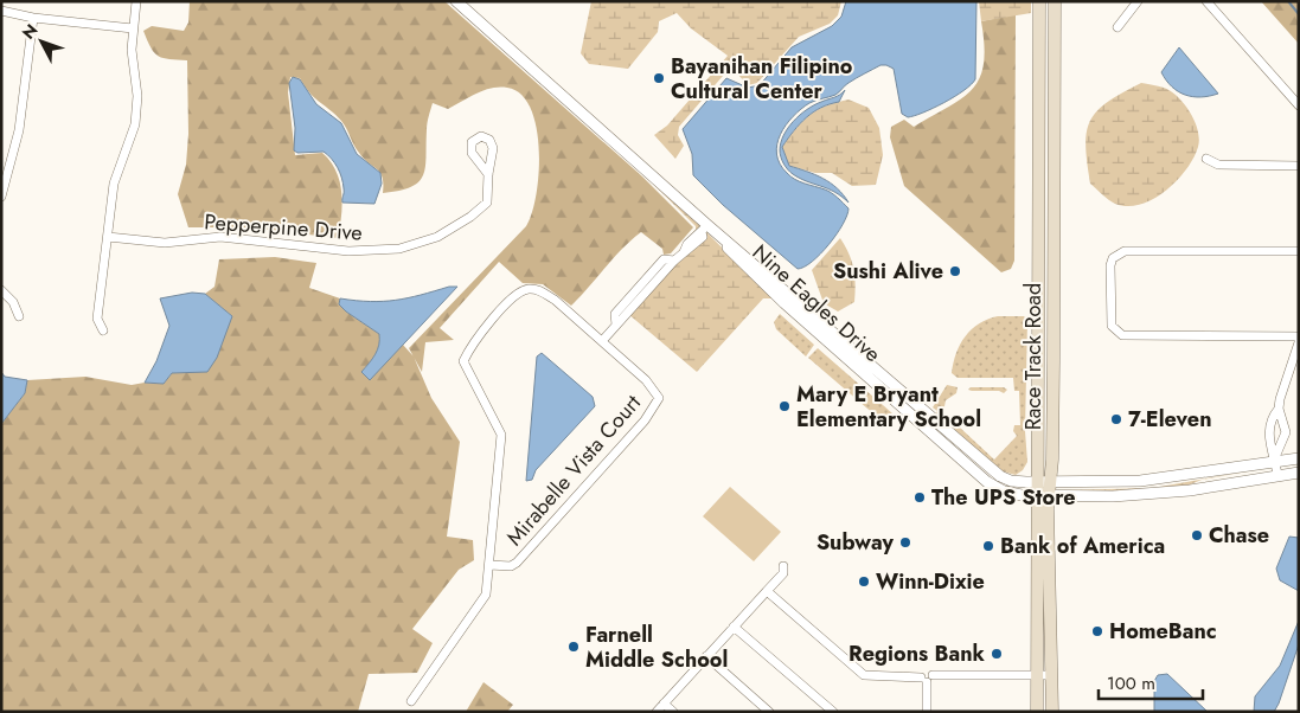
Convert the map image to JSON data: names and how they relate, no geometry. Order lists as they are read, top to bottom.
{
  "streets": {
    "main road": ["Race Track Road"],
    "street": ["Pepperpine Drive", "Nine Eagles Drive", "Mirabelle Vista Court"]
  },
  "crossings": [
    ["Nine Eagles Drive", "Race Track Road"]
  ],
  "places": [
    "Bayanihan Filipino Cultural Center",
    "Sushi Alive",
    "Mary E Bryant Elementary School",
    "7-Eleven",
    "The UPS Store",
    "Chase",
    "Subway",
    "Bank of America",
    "Winn-Dixie",
    "HomeBanc",
    "Farnell Middle School",
    "Regions Bank"
  ],
  "scale_bar": "100 m",
  "north": "top left"
}
